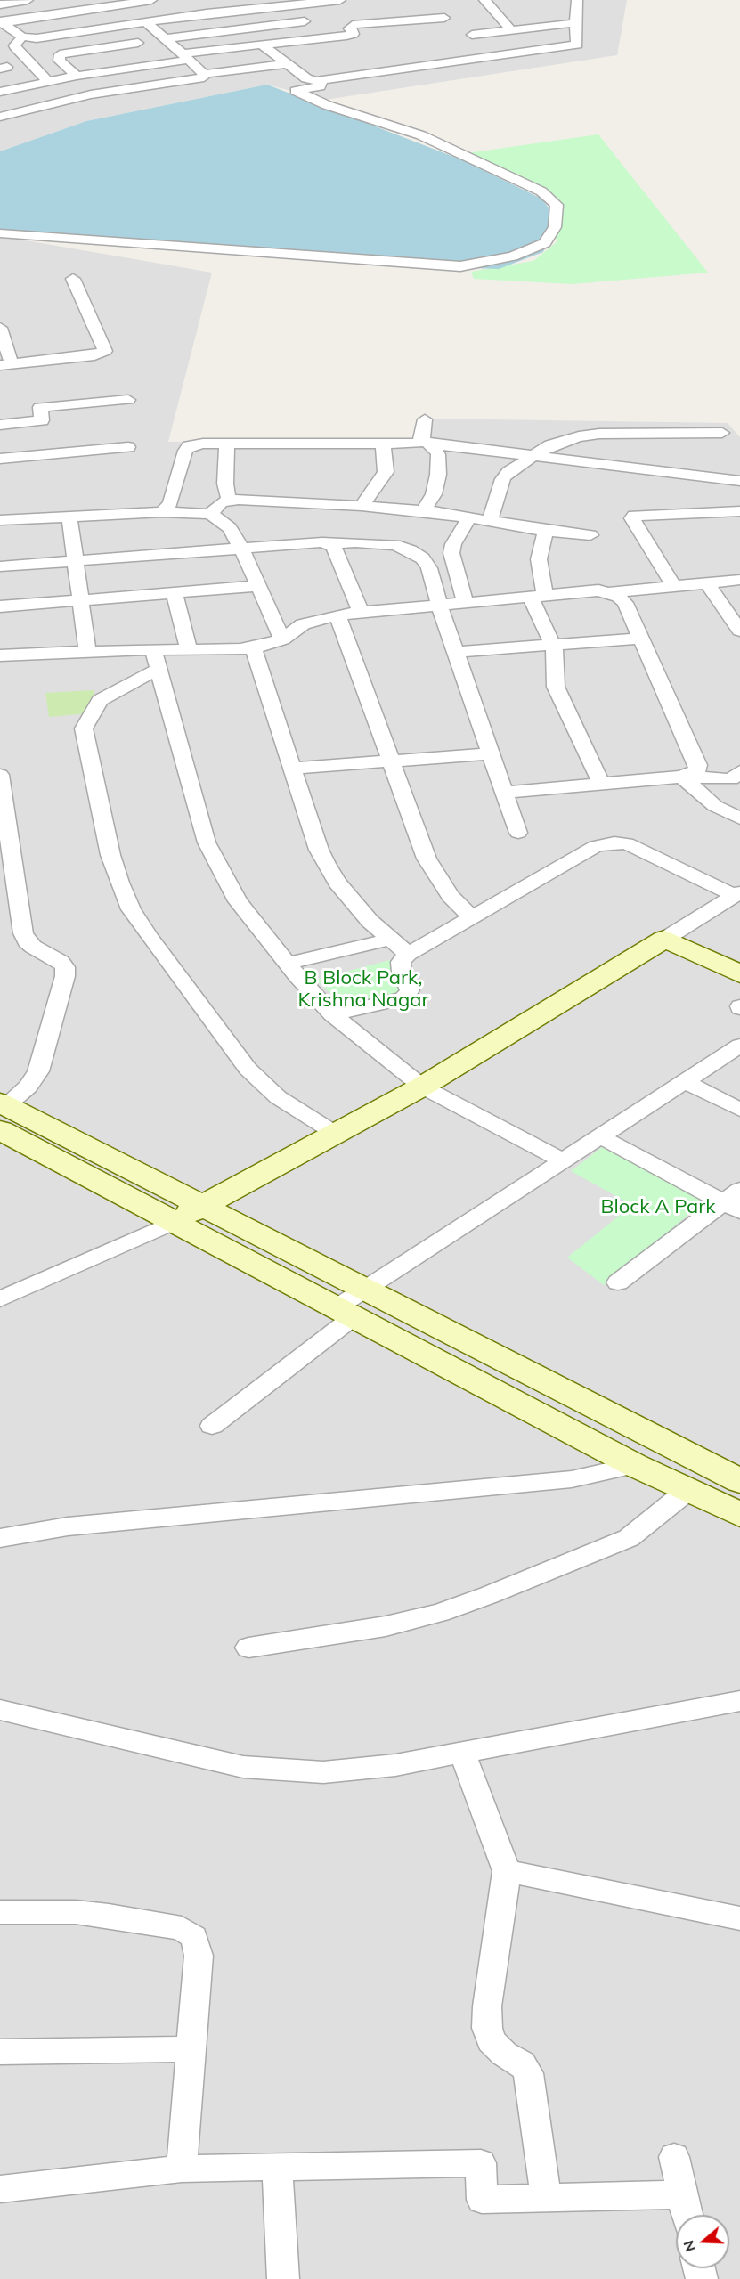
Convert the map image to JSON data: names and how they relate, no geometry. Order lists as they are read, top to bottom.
{
  "parks": ["B Block Park, Krishna Nagar", "Block A Park"],
  "north": "left"
}
